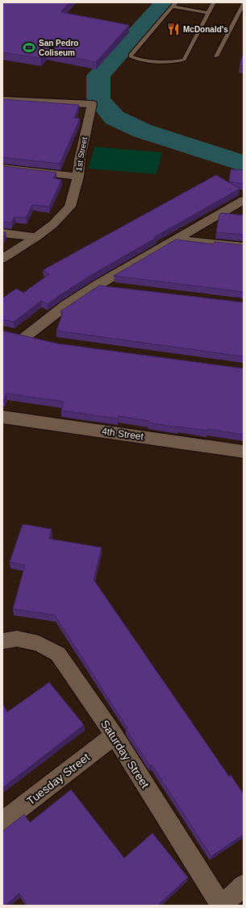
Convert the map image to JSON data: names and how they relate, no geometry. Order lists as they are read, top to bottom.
{
  "streets": {
    "street": [
      "1st Street",
      "4th Street",
      "Saturday Street",
      "Tuesday Street"
    ]
  },
  "crossings": [
    ["Saturday Street", "Tuesday Street"]
  ],
  "places": {
    "restaurant": ["McDonald's"],
    "sports": ["San Pedro Coliseum"]
  }
}
